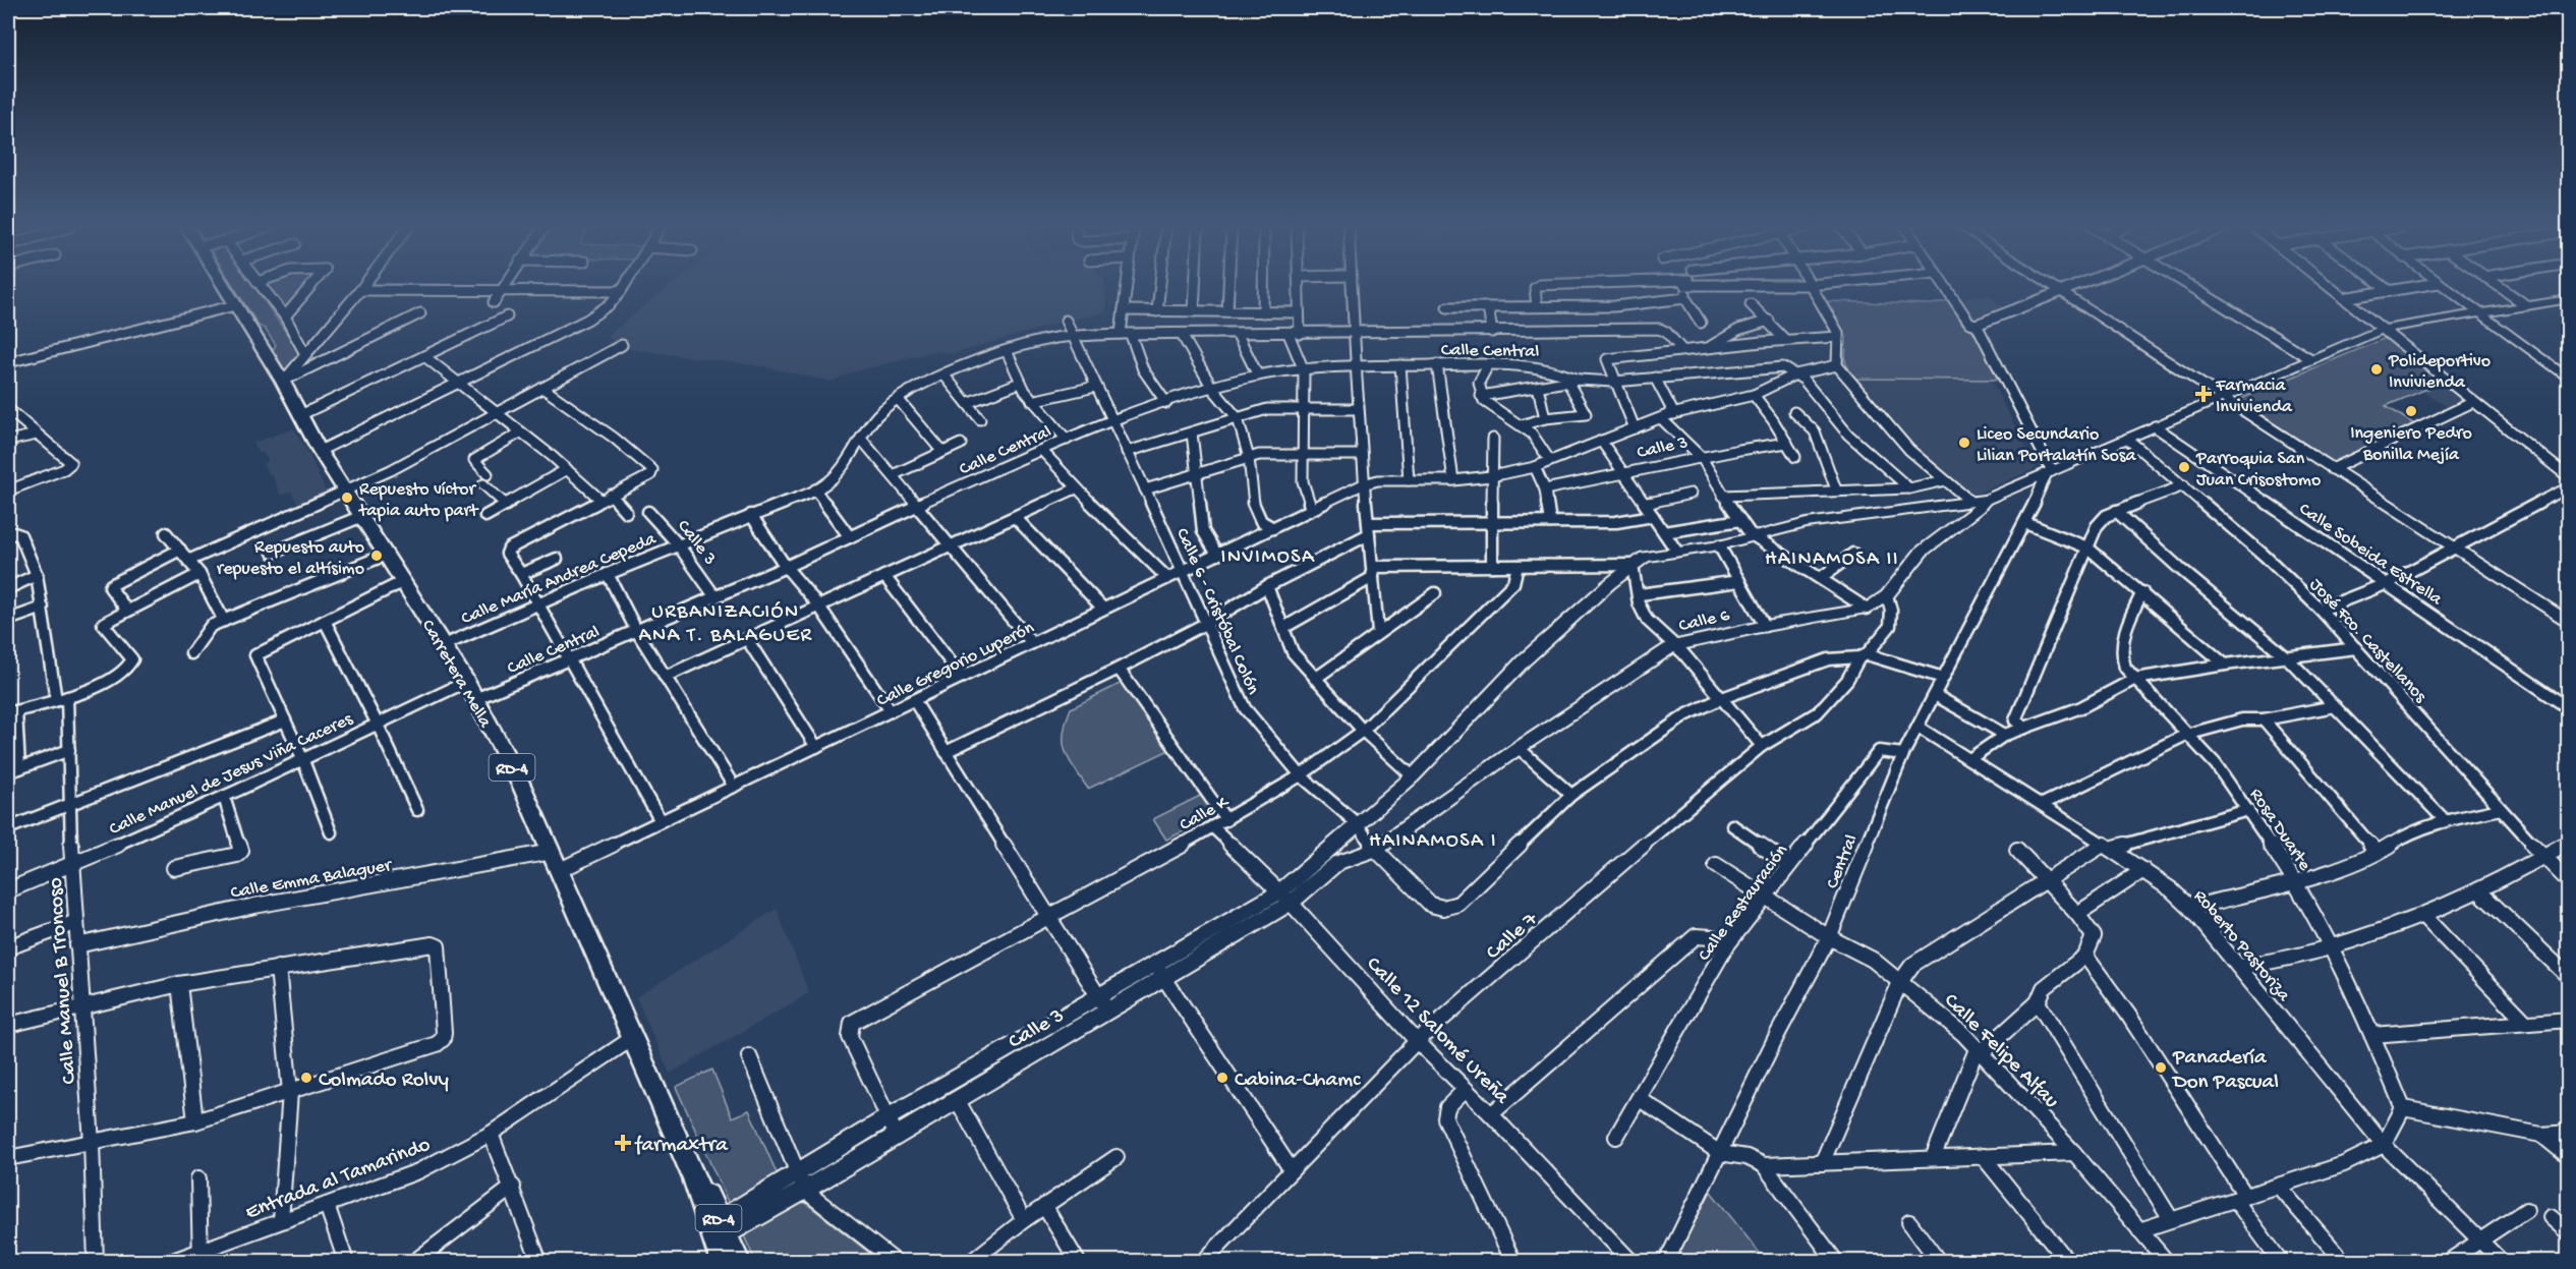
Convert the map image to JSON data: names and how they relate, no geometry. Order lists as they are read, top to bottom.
{
  "streets": {
    "main road": ["Carretera Mella", "RD-4"],
    "street": [
      "Calle Central",
      "Calle 3",
      "Calle Sobeida Estrella",
      "Calle María Andrea Cepeda",
      "Calle 6 - Cristóbal Colón",
      "Calle 6",
      "José Fco. Castellanos",
      "Calle Gregorio Luperón",
      "Calle Manuel de Jesus Viña Caceres",
      "Calle K",
      "Rosa Duarte",
      "Central",
      "Calle Emma Balaguer",
      "Calle Restauración",
      "Calle 7",
      "Roberto Pastoriza",
      "Calle Manuel B Troncoso",
      "Calle 12 Salomé Ureña",
      "Calle Felipe Alfau",
      "Entrada al Tamarindo"
    ]
  },
  "crossings": [
    ["Calle Central", "Calle 3"],
    ["Calle Central", "Calle 6 - Cristóbal Colón"],
    ["Calle Central", "Carretera Mella"],
    ["Calle 3", "Calle María Andrea Cepeda"],
    ["Calle 3", "Calle 6 - Cristóbal Colón"],
    ["Calle 3", "Calle 6"],
    ["Calle 3", "Carretera Mella"],
    ["Calle 3", "RD-4"],
    ["Calle 3", "Calle K"],
    ["Calle 3", "Calle 12 Salomé Ureña"],
    ["Calle María Andrea Cepeda", "Calle 6 - Cristóbal Colón"],
    ["Calle María Andrea Cepeda", "Carretera Mella"],
    ["Calle 6 - Cristóbal Colón", "Calle 6"],
    ["Calle 6 - Cristóbal Colón", "Calle Gregorio Luperón"],
    ["Calle 6 - Cristóbal Colón", "Calle K"],
    ["Calle 6", "Calle 7"],
    ["Calle Gregorio Luperón", "Carretera Mella"],
    ["Carretera Mella", "RD-4"],
    ["Carretera Mella", "Calle Manuel de Jesus Viña Caceres"],
    ["Carretera Mella", "Calle Emma Balaguer"],
    ["Carretera Mella", "Entrada al Tamarindo"],
    ["Calle Manuel de Jesus Viña Caceres", "Calle Manuel B Troncoso"],
    ["Calle K", "Calle 12 Salomé Ureña"],
    ["Central", "Calle Restauración"],
    ["Central", "Roberto Pastoriza"],
    ["Central", "Calle Felipe Alfau"],
    ["Calle Emma Balaguer", "Calle Manuel B Troncoso"],
    ["Calle Restauración", "Calle Felipe Alfau"],
    ["Calle 7", "Calle 12 Salomé Ureña"]
  ],
  "districts": [
    "INVIMOSA",
    "HAINAMOSA II",
    "URBANIZACIÓN ANA T. BALAGUER",
    "HAINAMOSA I"
  ],
  "places": {
    "other": [
      "Polideportivo Invivienda",
      "Ingeniero Pedro Bonilla Mejía",
      "Liceo Secundario Lilian Portalatín Sosa",
      "Parroquia San Juan Crisostomo",
      "Repuesto víctor tapia auto part",
      "Repuesto auto repuesto el altísimo",
      "Panadería Don Pascual",
      "Colmado Rolvy",
      "Cabina-Chamc"
    ],
    "health": ["Farmacia Invivienda", "farmaxtra"]
  }
}
